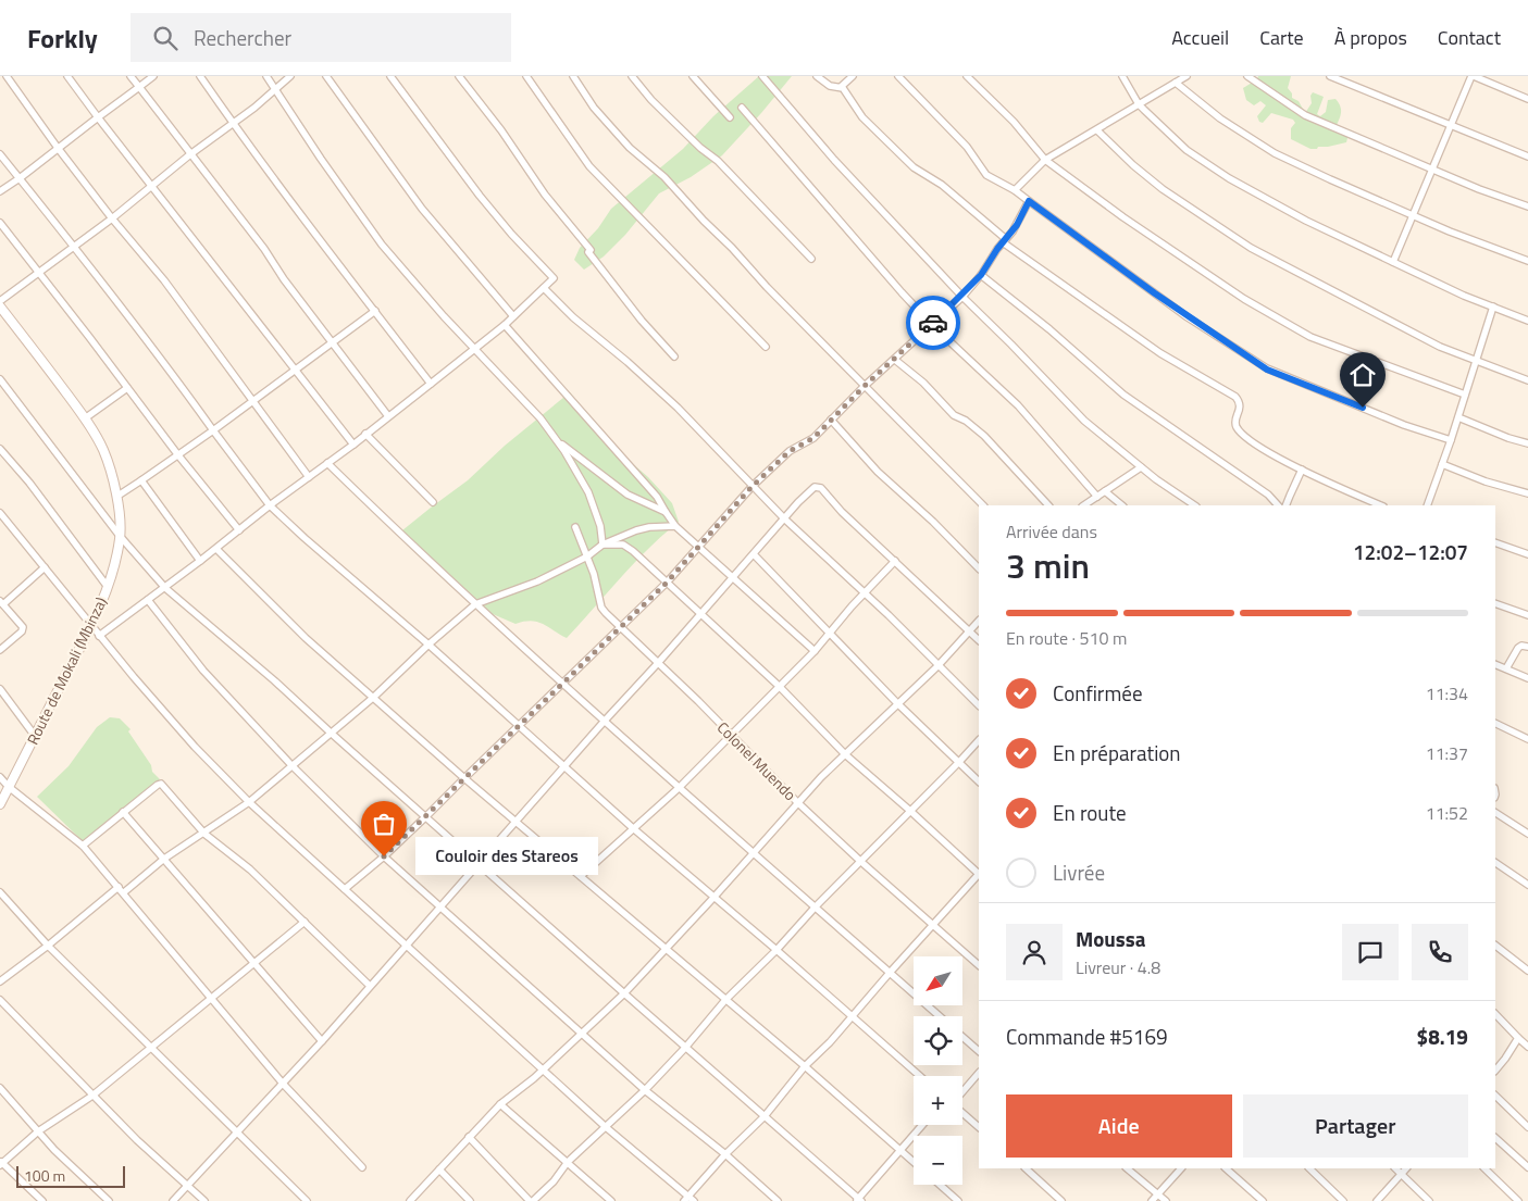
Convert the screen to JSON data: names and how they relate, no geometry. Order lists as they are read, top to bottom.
{
  "streets": {
    "street": ["Route de Mokali (Mbinza)", "Colonel Muendo"]
  },
  "places": ["Couloir des Stareos"],
  "scale_bar": "100 m",
  "north": "bottom left",
  "page": {
    "header": "Forkly",
    "search": "Rechercher",
    "nav": [
      "Accueil",
      "Carte",
      "À propos",
      "Contact"
    ],
    "heading": ["3 min", "Arrivée dans", "12:02–12:07"],
    "panel": [
      "Moussa",
      "Livreur · 4.8",
      "Commande #5169",
      "$8.19"
    ],
    "bar": "En route · 510 m",
    "list": [
      ["Confirmée", "11:34"],
      ["En préparation", "11:37"],
      ["En route", "11:52"],
      "Livrée"
    ],
    "bubble": "Couloir des Stareos",
    "map_buttons": ["+", "−"],
    "buttons": ["Aide", "Partager"],
    "scale": "100 m"
  }
}
